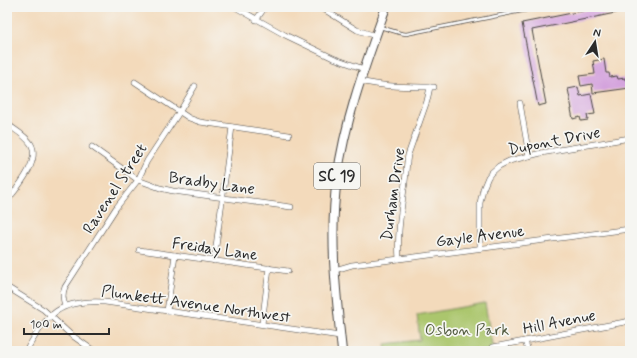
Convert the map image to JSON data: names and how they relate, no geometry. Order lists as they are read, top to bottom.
{
  "streets": {
    "main road": ["SC 19"],
    "street": [
      "Dupont Drive",
      "Bradby Lane",
      "Ravenel Street",
      "Durham Drive",
      "Gayle Avenue",
      "Freiday Lane",
      "Plunkett Avenue Northwest",
      "Hill Avenue"
    ]
  },
  "crossings": [
    ["Dupont Drive", "Gayle Avenue"],
    ["SC 19", "Durham Drive"],
    ["SC 19", "Gayle Avenue"],
    ["SC 19", "Plunkett Avenue Northwest"],
    ["Bradby Lane", "Ravenel Street"],
    ["Ravenel Street", "Plunkett Avenue Northwest"],
    ["Durham Drive", "Gayle Avenue"]
  ],
  "parks": ["Osbon Park"],
  "scale_bar": "100 m",
  "north": "top"
}
